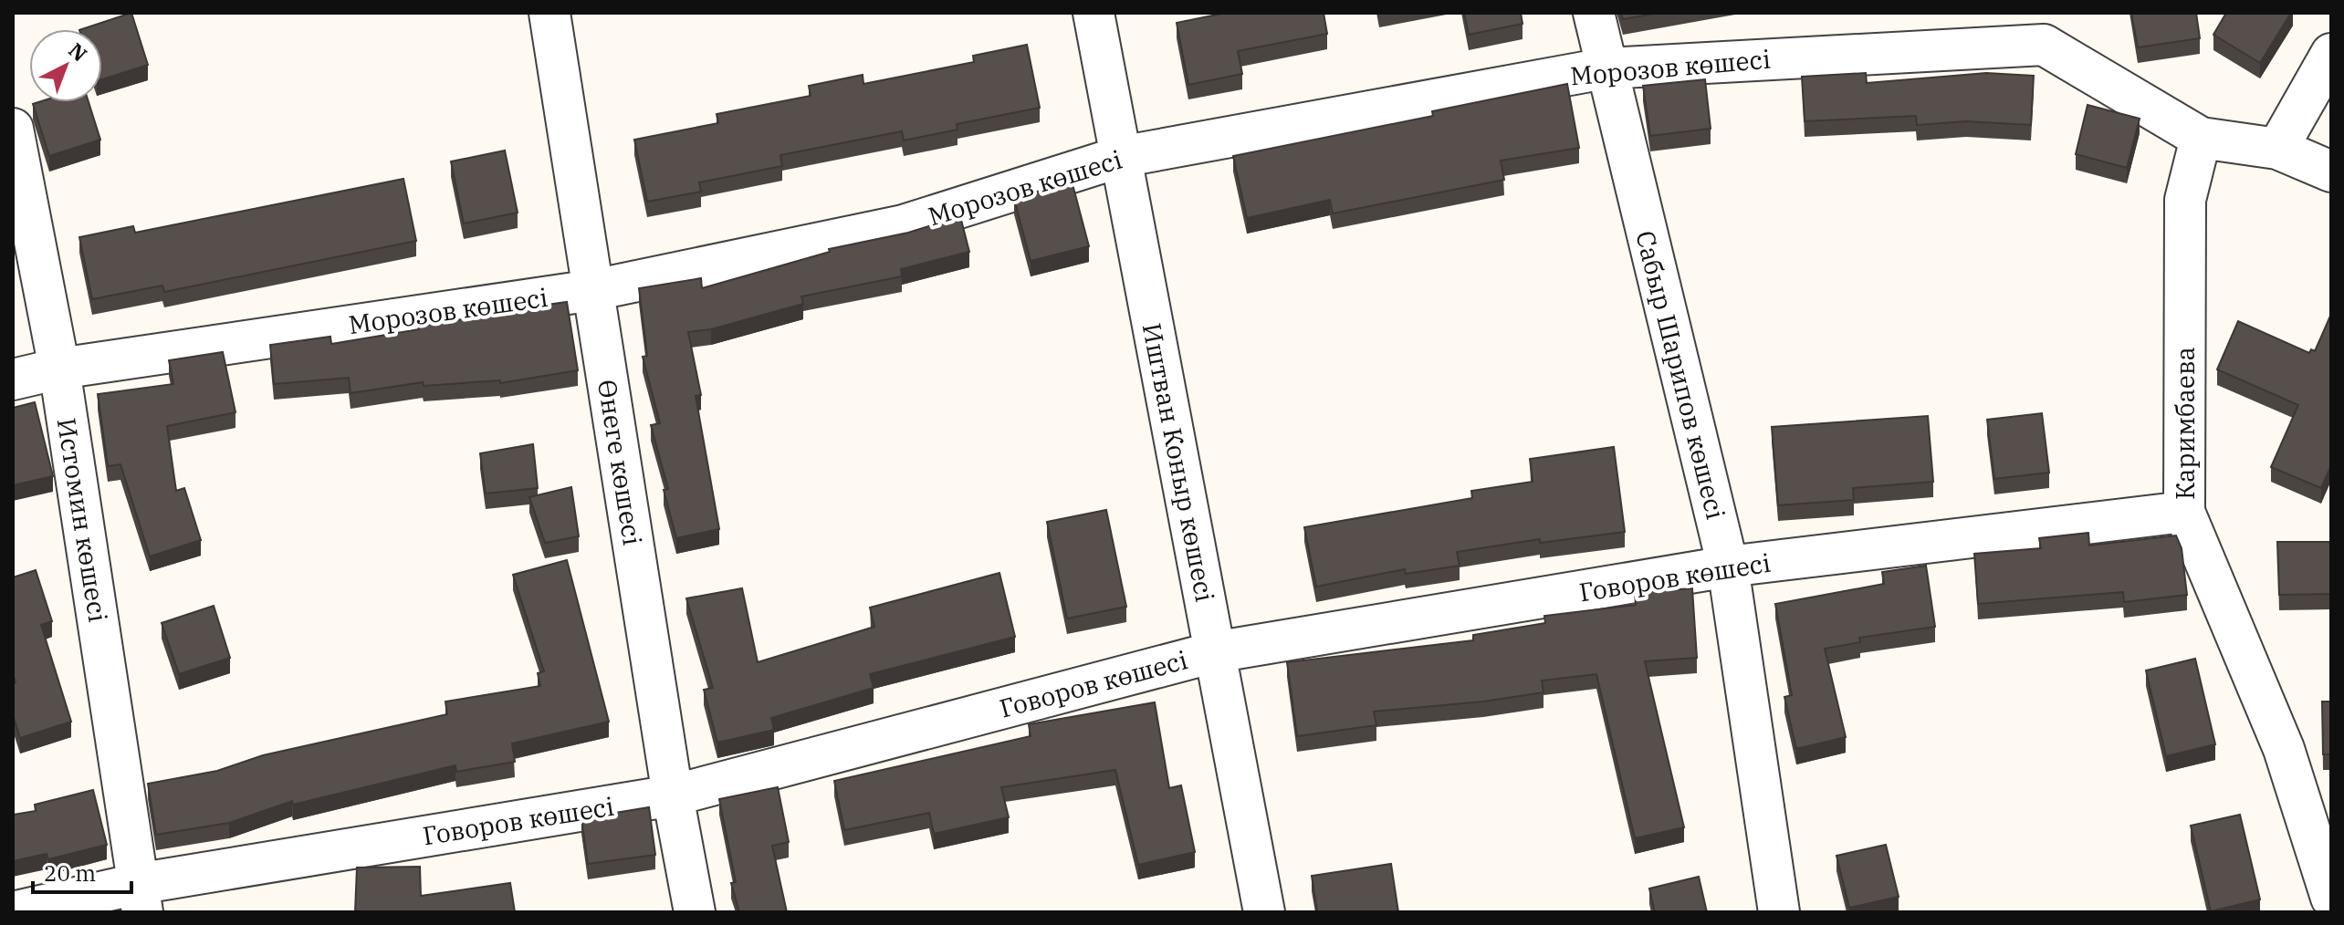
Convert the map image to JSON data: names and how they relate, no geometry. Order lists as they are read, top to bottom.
{
  "streets": {
    "street": [
      "Морозов көшесі",
      "Сабыр Шарипов көшесі",
      "Каримбаева",
      "Өнеге көшесі",
      "Иштван Коныр көшесі",
      "Истомин көшесі",
      "Говоров көшесі"
    ]
  },
  "crossings": [
    ["Морозов көшесі", "Сабыр Шарипов көшесі"],
    ["Морозов көшесі", "Өнеге көшесі"],
    ["Морозов көшесі", "Иштван Коныр көшесі"],
    ["Морозов көшесі", "Истомин көшесі"],
    ["Сабыр Шарипов көшесі", "Говоров көшесі"],
    ["Каримбаева", "Говоров көшесі"],
    ["Өнеге көшесі", "Говоров көшесі"],
    ["Иштван Коныр көшесі", "Говоров көшесі"],
    ["Истомин көшесі", "Говоров көшесі"]
  ],
  "scale_bar": "20 m",
  "north": "top right"
}
